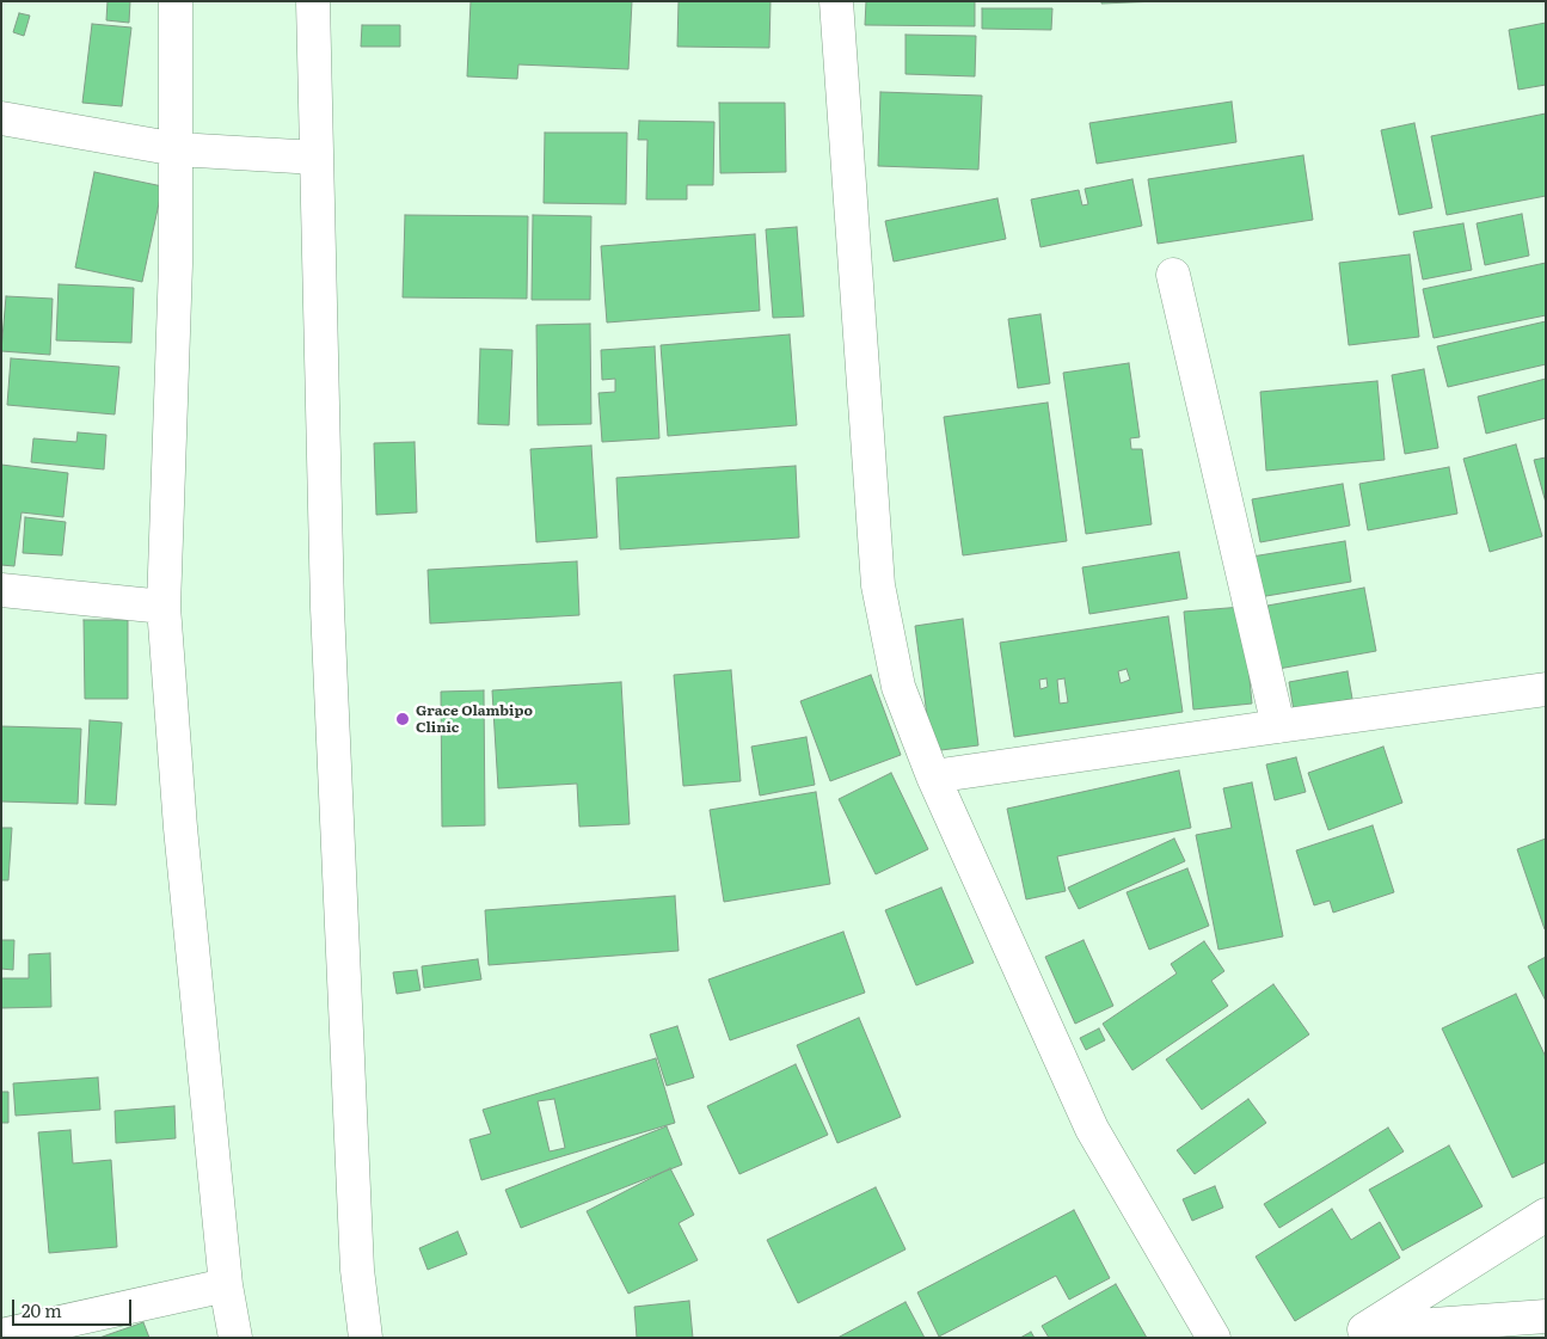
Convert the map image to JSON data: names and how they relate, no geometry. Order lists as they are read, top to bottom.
{
  "places": ["Grace Olambipo Clinic"],
  "scale_bar": "20 m"
}
